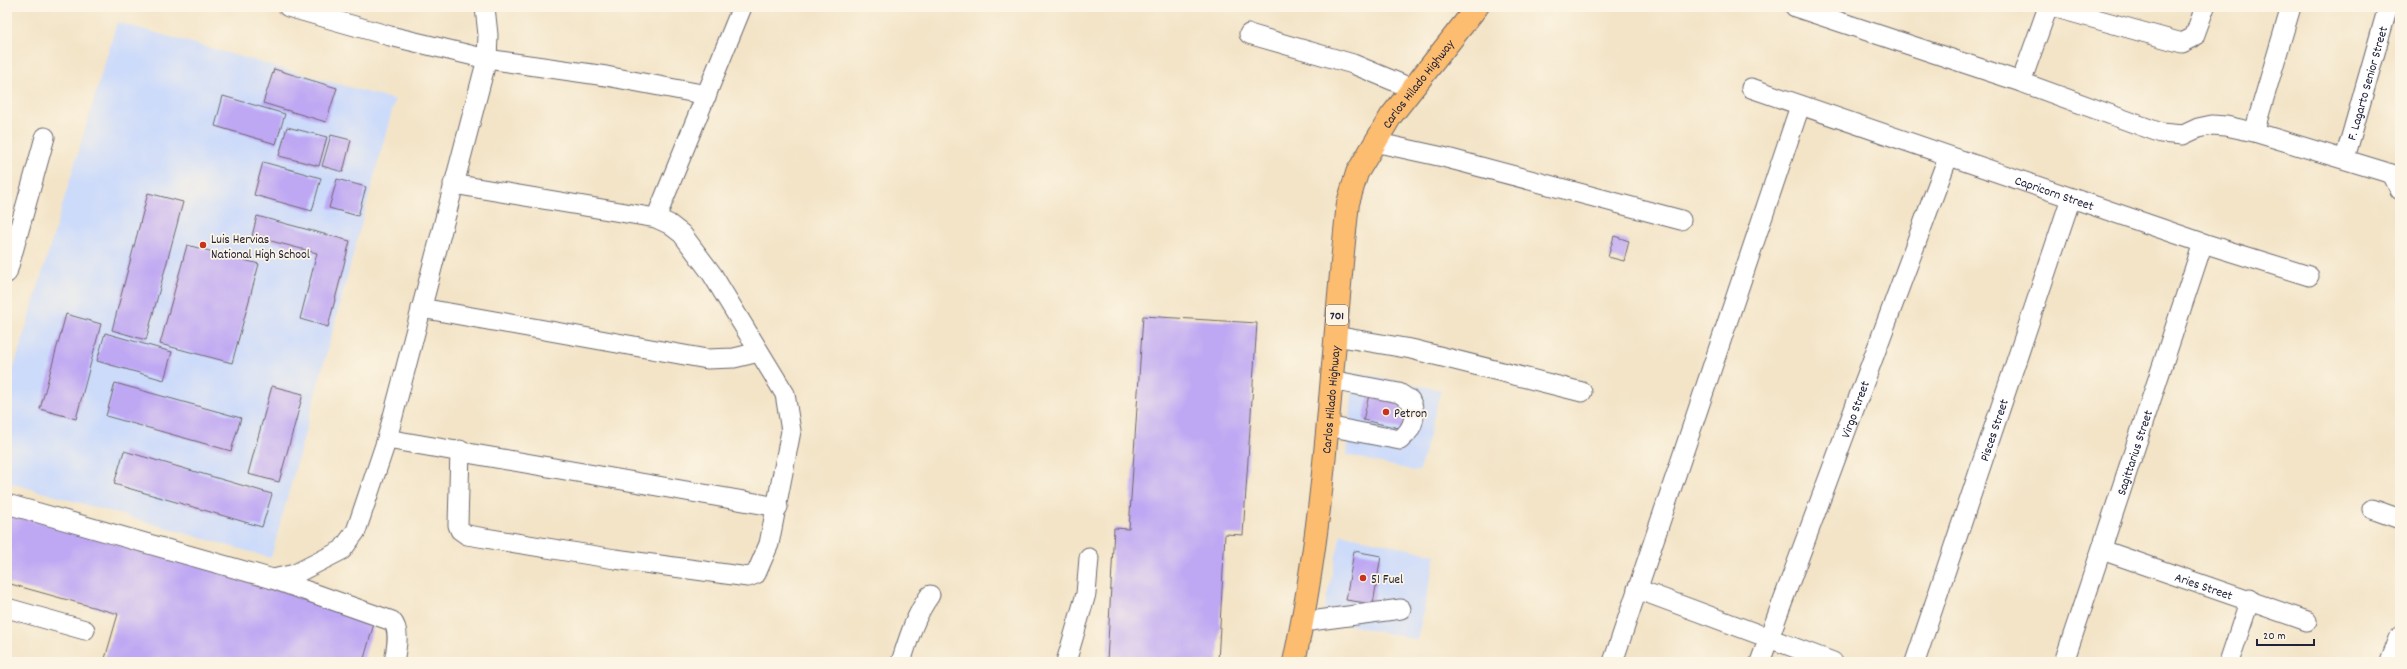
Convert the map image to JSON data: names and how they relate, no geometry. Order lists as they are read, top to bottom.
{
  "streets": {
    "main road": ["Carlos Hilado Highway", "701"],
    "street": [
      "F. Lagarto Senior Street",
      "Capricorn Street",
      "Virgo Street",
      "Pisces Street",
      "Sagittarius Street",
      "Aries Street"
    ]
  },
  "crossings": [
    ["Capricorn Street", "Virgo Street"],
    ["Capricorn Street", "Pisces Street"],
    ["Capricorn Street", "Sagittarius Street"],
    ["Sagittarius Street", "Aries Street"]
  ],
  "places": ["Luis Hervias National High School", "Petron", "51 Fuel"],
  "scale_bar": "20 m"
}
